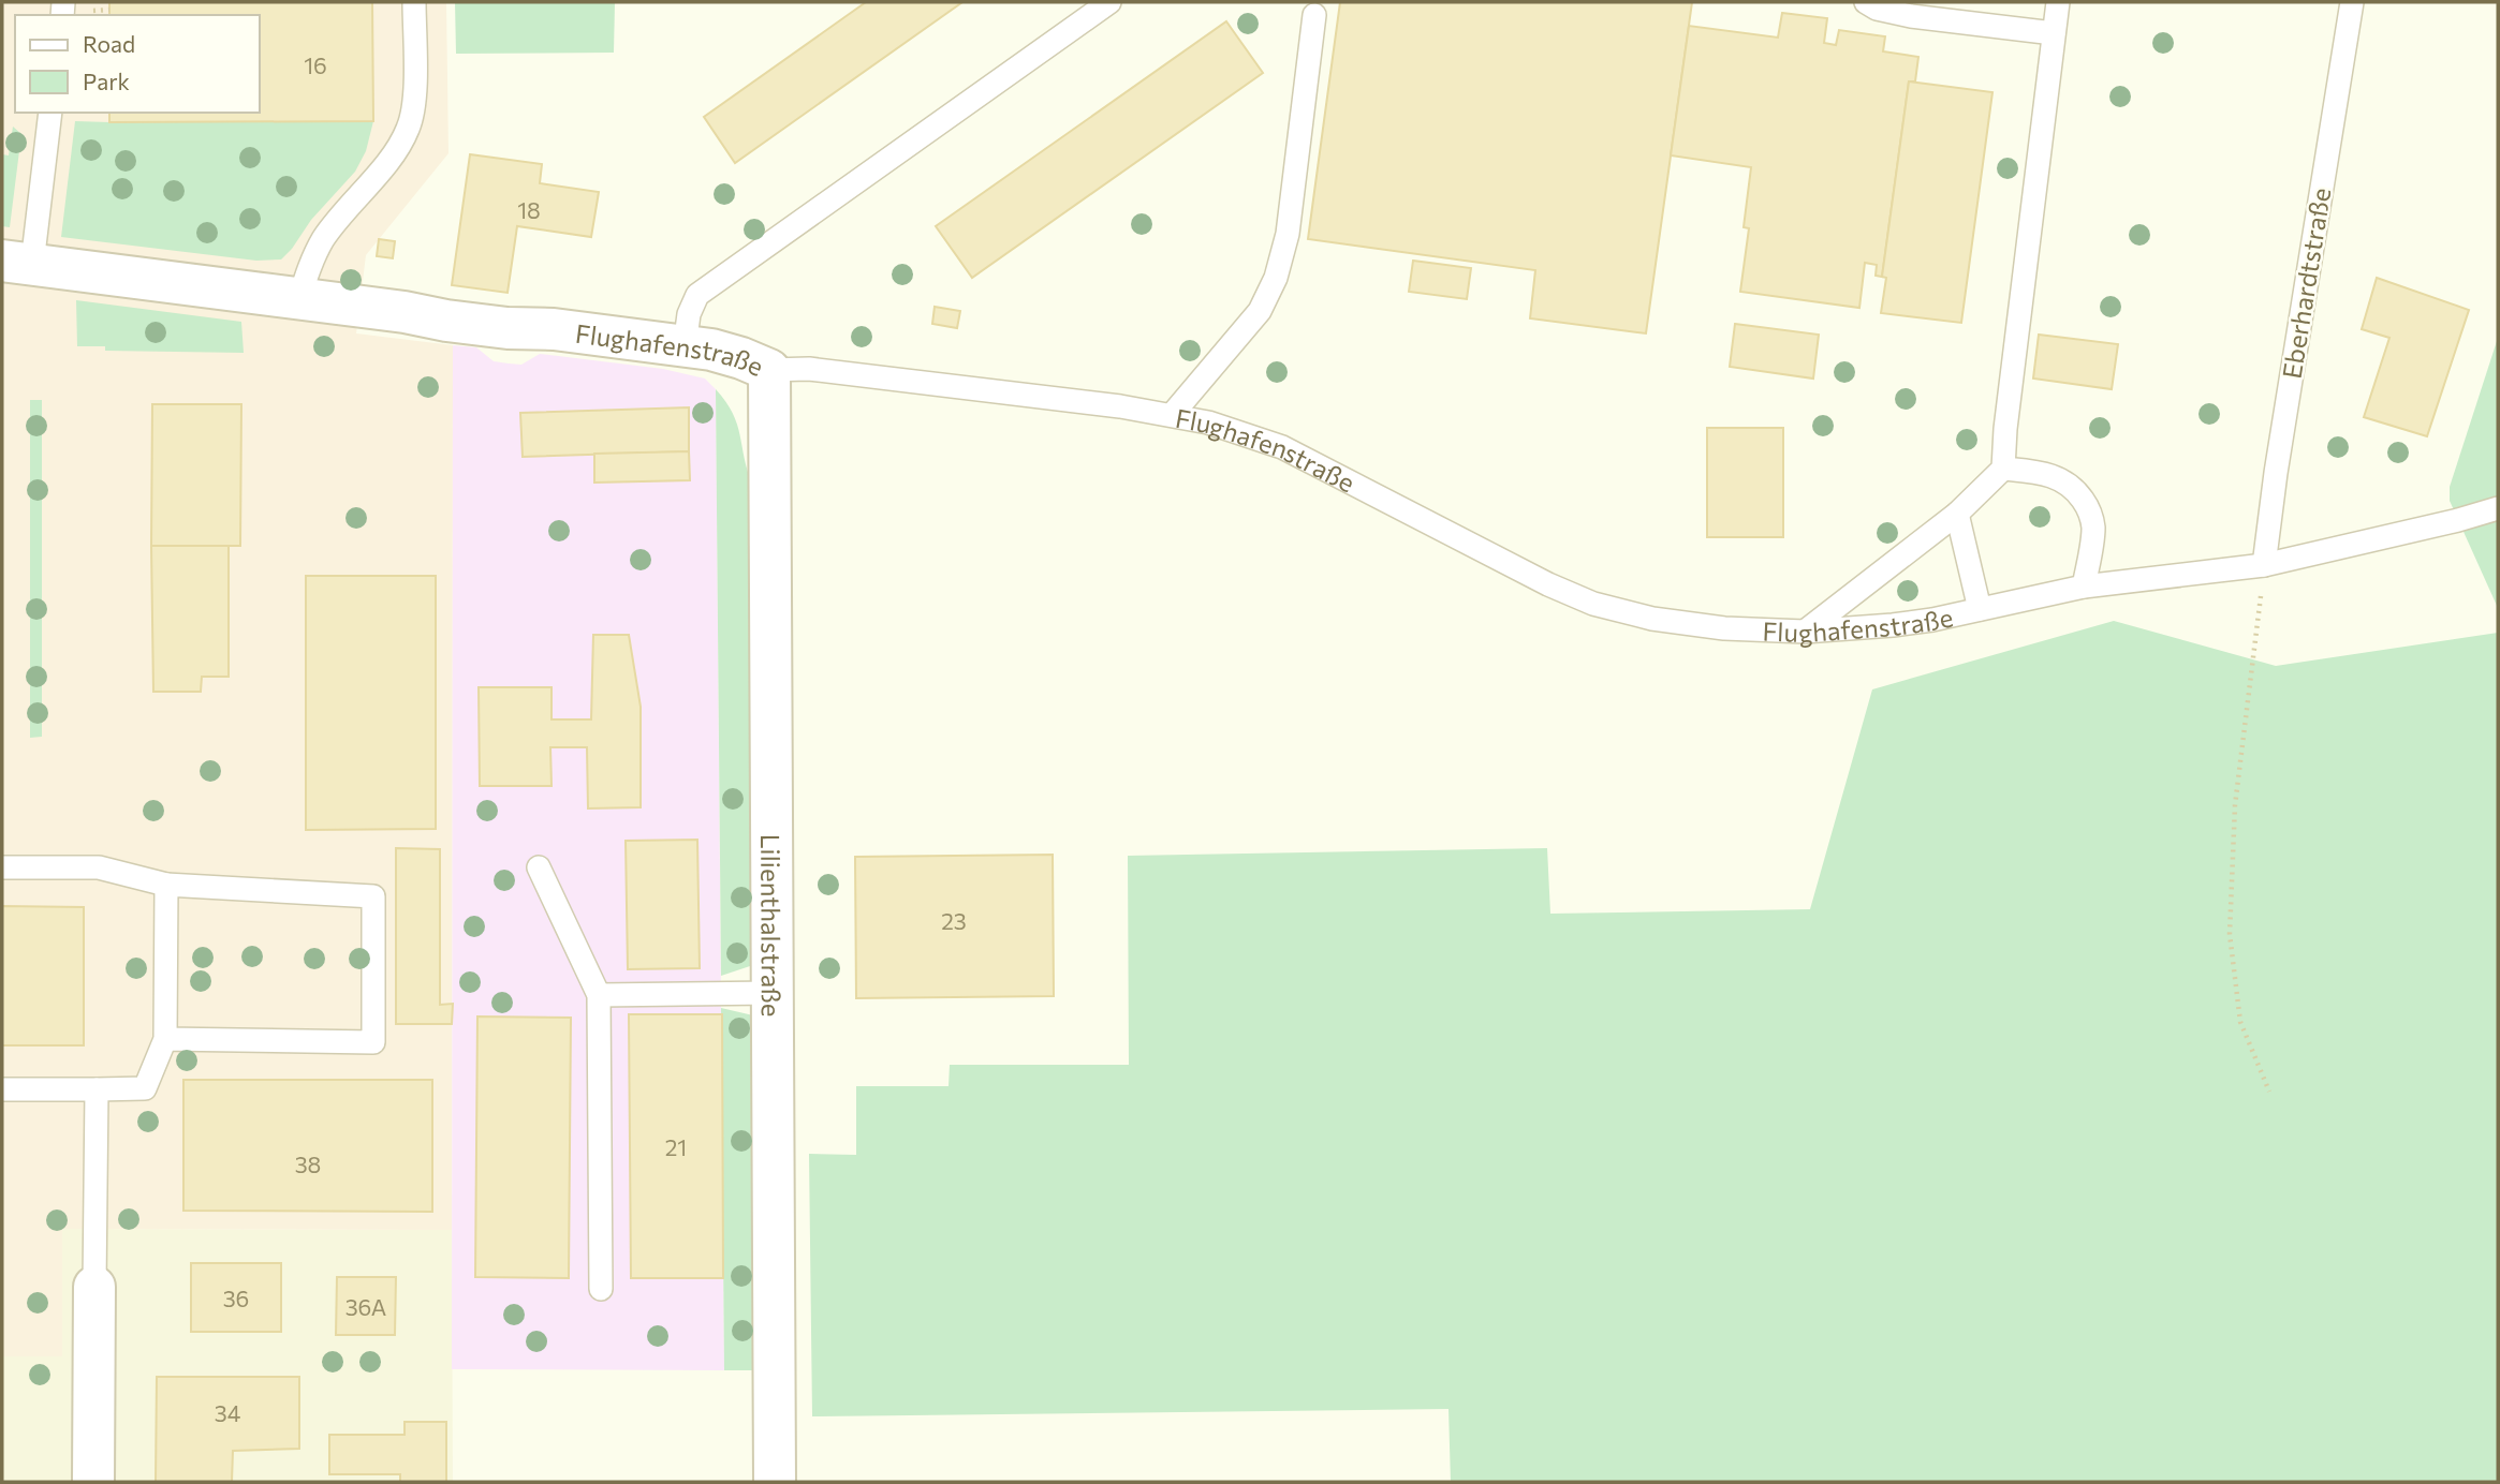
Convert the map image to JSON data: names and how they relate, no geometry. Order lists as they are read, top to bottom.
{
  "streets": {
    "street": ["Flughafenstraße", "Lilienthalstraße"],
    "lane": ["Eberhardtstraße"]
  },
  "crossings": [
    ["Eberhardtstraße", "Flughafenstraße"],
    ["Flughafenstraße", "Lilienthalstraße"]
  ],
  "house_numbers": [
    "16",
    "18",
    "23",
    "21",
    "38",
    "36",
    "36A",
    "34"
  ],
  "legend": ["Road", "Park"]
}
